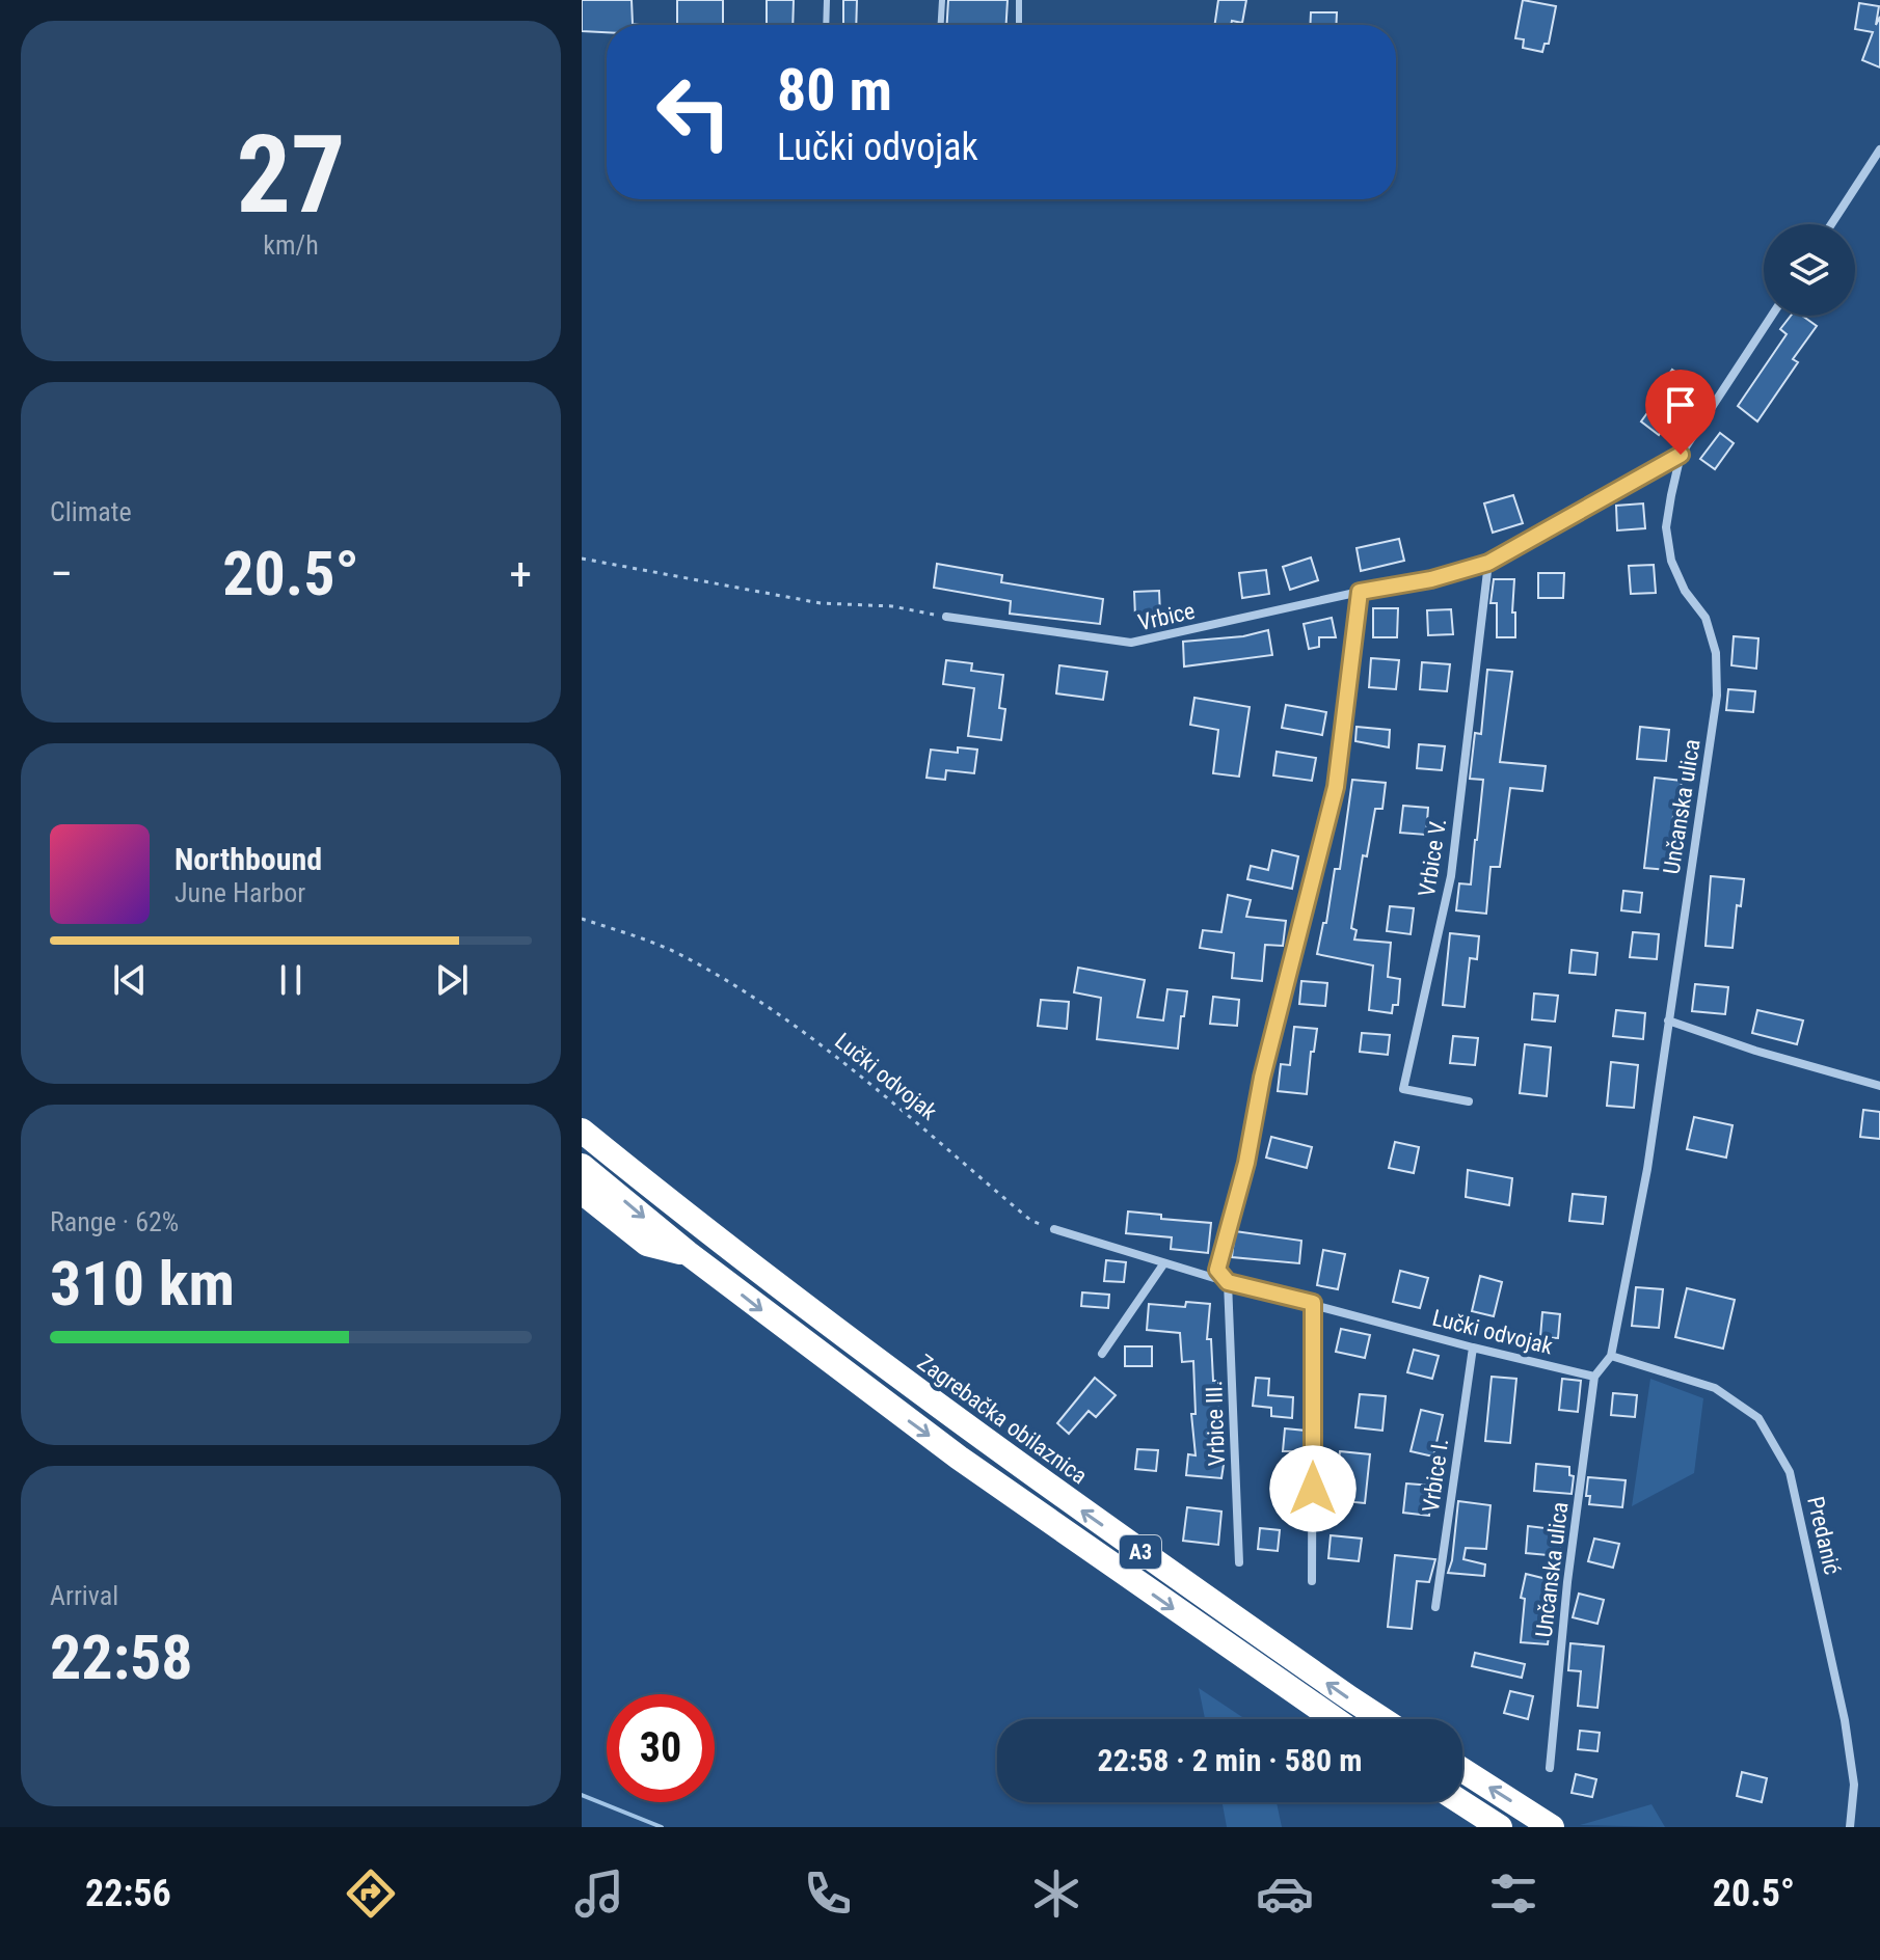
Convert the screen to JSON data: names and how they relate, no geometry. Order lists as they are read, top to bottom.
{
  "streets": {
    "highway": ["Zagrebačka obilaznica", "A3"],
    "street": [
      "Vrbice",
      "Unčanska ulica",
      "Vrbice V.",
      "Lučki odvojak",
      "Vrbice III.",
      "Vrbice I.",
      "Predanić"
    ]
  },
  "crossings": [
    ["Vrbice", "Unčanska ulica"],
    ["Vrbice", "Vrbice V."],
    ["Vrbice", "Vrbice III."],
    ["Unčanska ulica", "Lučki odvojak"],
    ["Unčanska ulica", "Predanić"],
    ["Lučki odvojak", "Vrbice III."],
    ["Lučki odvojak", "Vrbice I."]
  ],
  "page": {
    "tile": [
      ["27", "km/h"],
      "Climate",
      ["Range · 62%", "310 km"],
      ["Arrival", "22:58"]
    ],
    "turn": ["80 m", "Lučki odvojak"],
    "heat": ["−", "20.5°", "+"],
    "song": ["Northbound", "June Harbor"],
    "limit": "30",
    "trip": "22:58 · 2 min · 580 m",
    "tabs": ["22:56", "20.5°"]
  }
}
